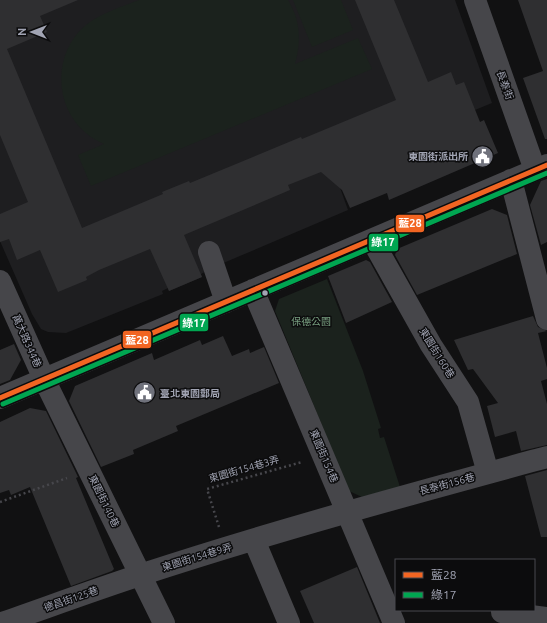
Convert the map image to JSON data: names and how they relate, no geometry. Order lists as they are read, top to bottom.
{
  "streets": {
    "street": [
      "長泰街",
      "萬大路344巷",
      "東園街160巷",
      "東園街154巷",
      "長泰街156巷",
      "東園街140巷",
      "東園街154巷9弄",
      "德昌街125巷"
    ],
    "path": ["東園街154巷3弄"]
  },
  "crossings": [
    ["萬大路344巷", "東園街140巷"],
    ["東園街160巷", "長泰街156巷"],
    ["東園街154巷", "東園街154巷3弄"],
    ["東園街154巷", "長泰街156巷"],
    ["東園街154巷", "東園街154巷9弄"],
    ["東園街154巷3弄", "東園街154巷9弄"],
    ["長泰街156巷", "東園街154巷9弄"],
    ["東園街140巷", "東園街154巷9弄"],
    ["東園街140巷", "德昌街125巷"],
    ["東園街154巷9弄", "德昌街125巷"]
  ],
  "parks": ["保德公園"],
  "places": {
    "public building": ["東園街派出所", "臺北東園郵局"]
  },
  "lines": ["transit line 藍28", "transit line 綠17"],
  "legend": ["藍28", "綠17"],
  "north": "left"
}
